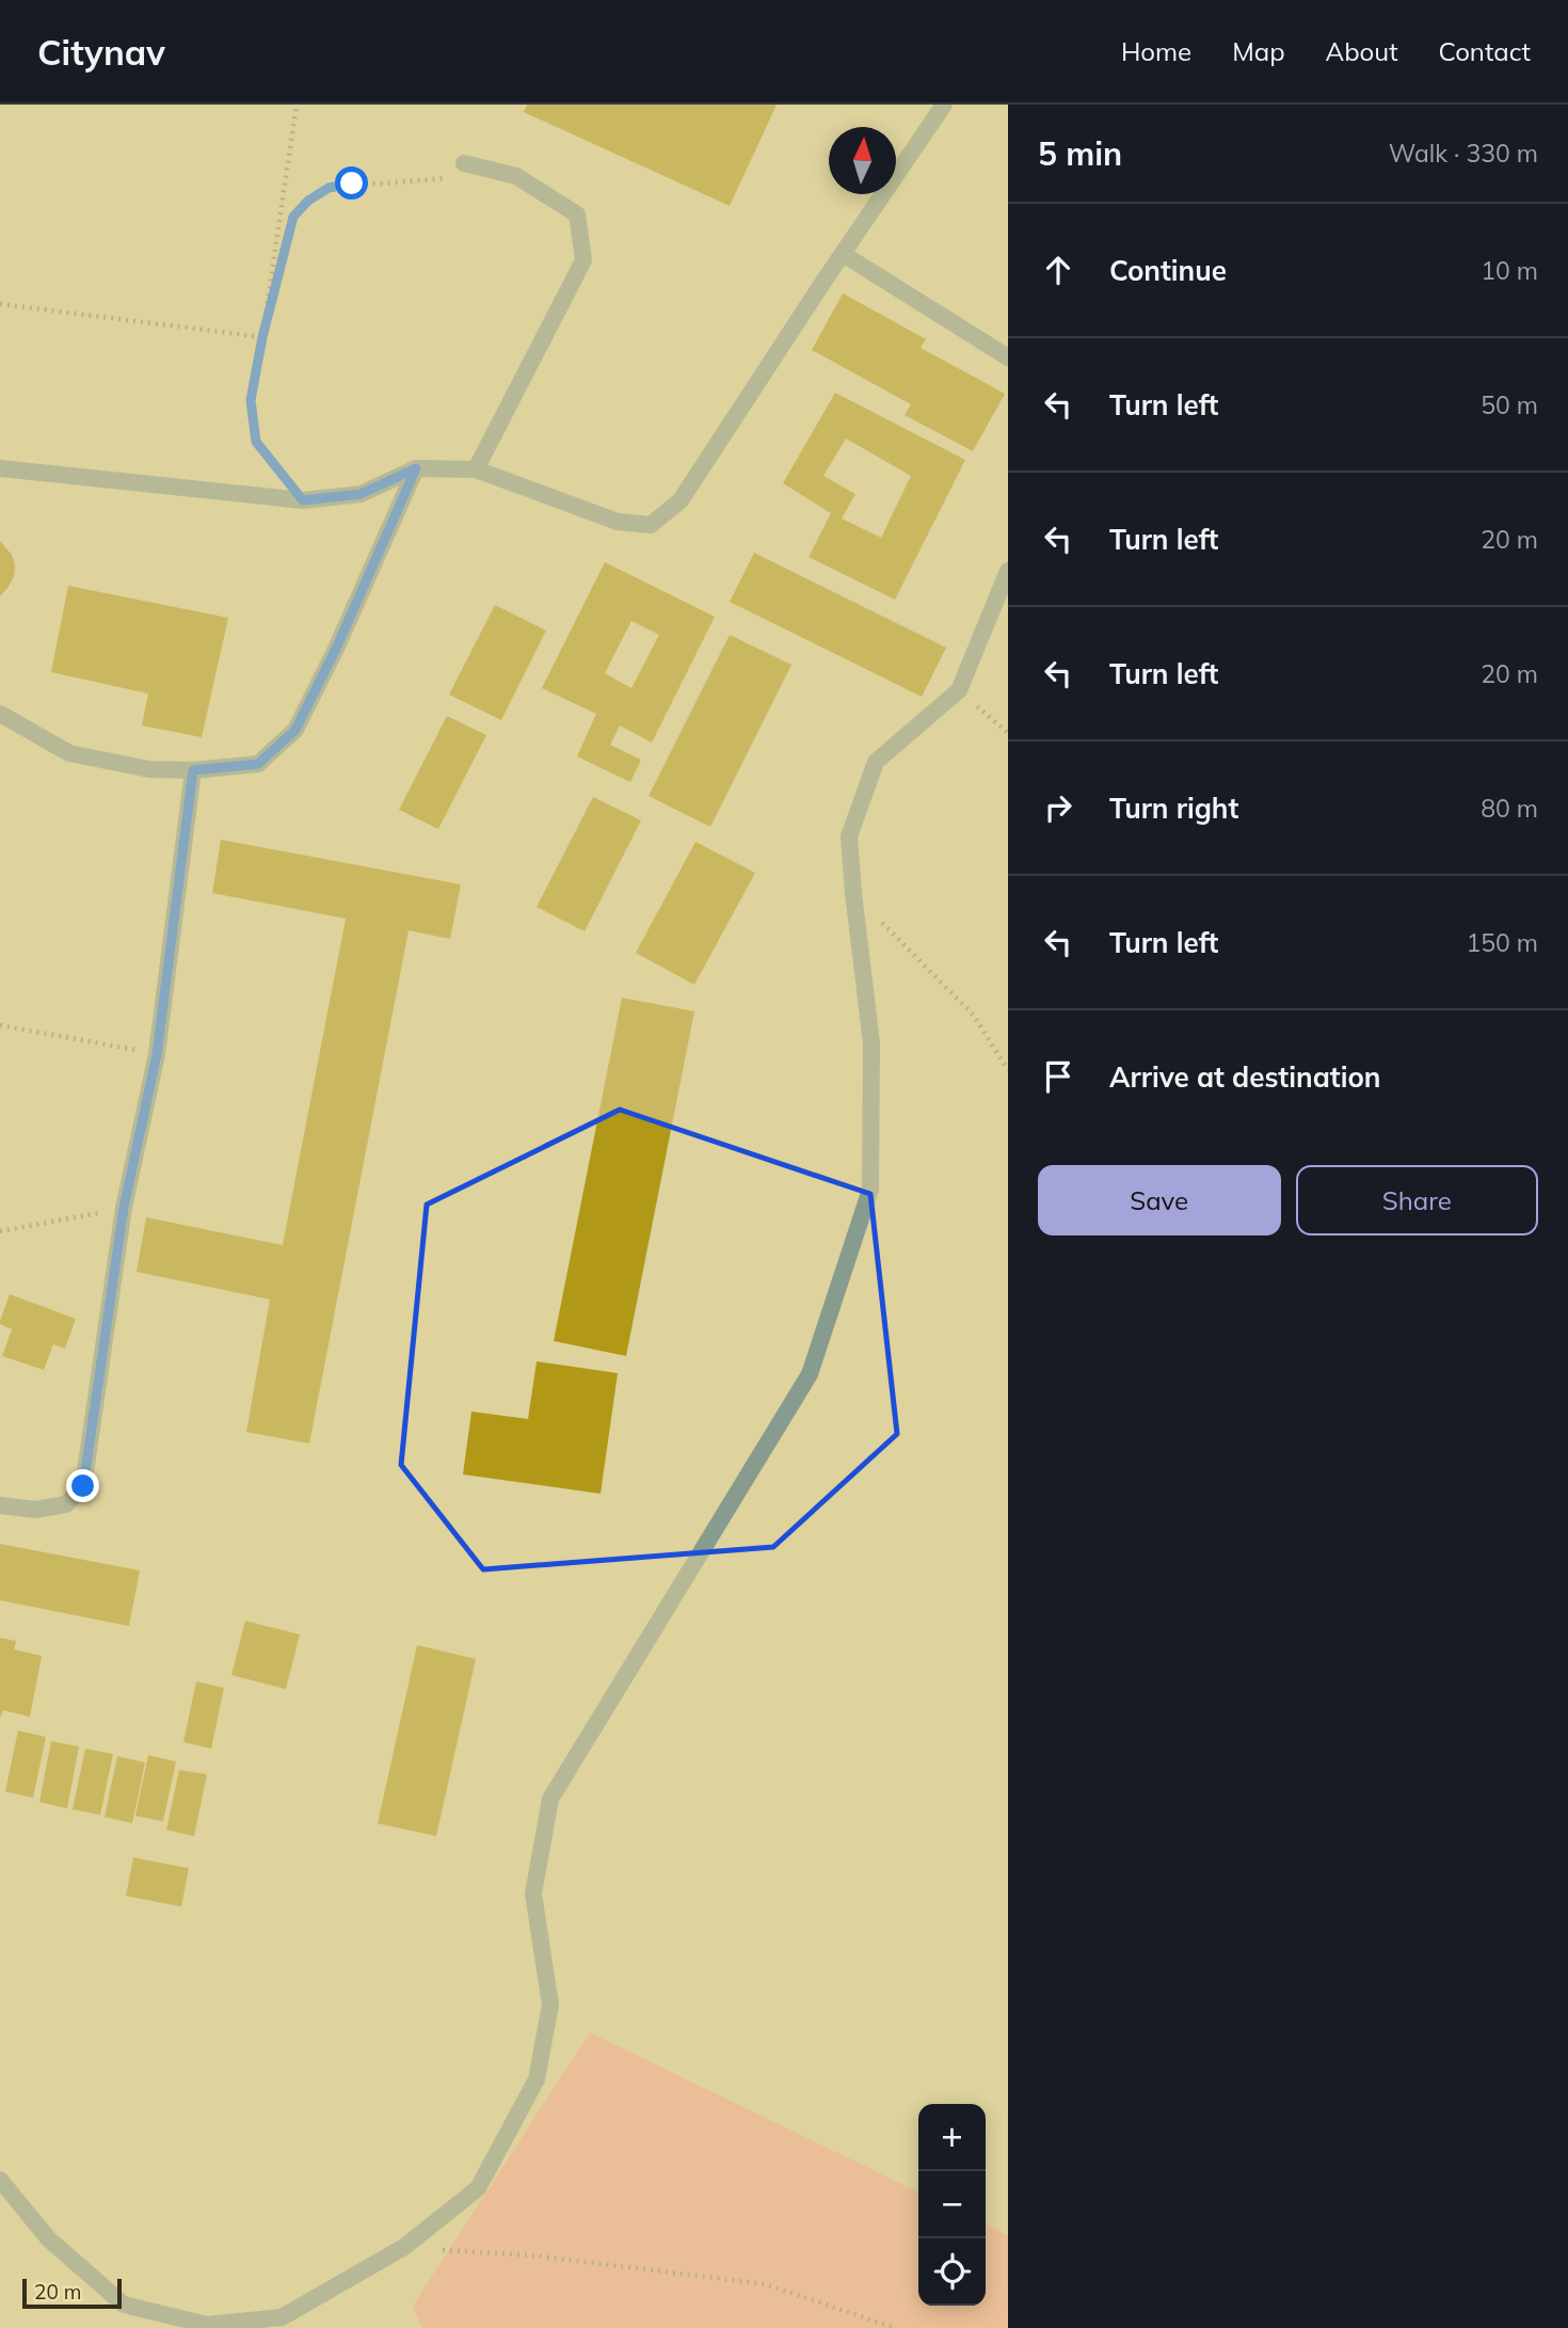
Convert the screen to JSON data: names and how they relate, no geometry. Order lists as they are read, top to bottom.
{
  "scale_bar": "20 m",
  "north": "top",
  "page": {
    "header": "Citynav",
    "nav": [
      "Home",
      "Map",
      "About",
      "Contact"
    ],
    "heading": ["5 min", "Walk · 330 m"],
    "list": [
      ["Continue", "10 m"],
      ["Turn left", "50 m"],
      ["Turn left", "20 m"],
      ["Turn left", "20 m"],
      ["Turn right", "80 m"],
      ["Turn left", "150 m"],
      "Arrive at destination"
    ],
    "buttons": ["Save", "Share"],
    "map_buttons": ["+", "−"],
    "scale": "20 m"
  }
}
